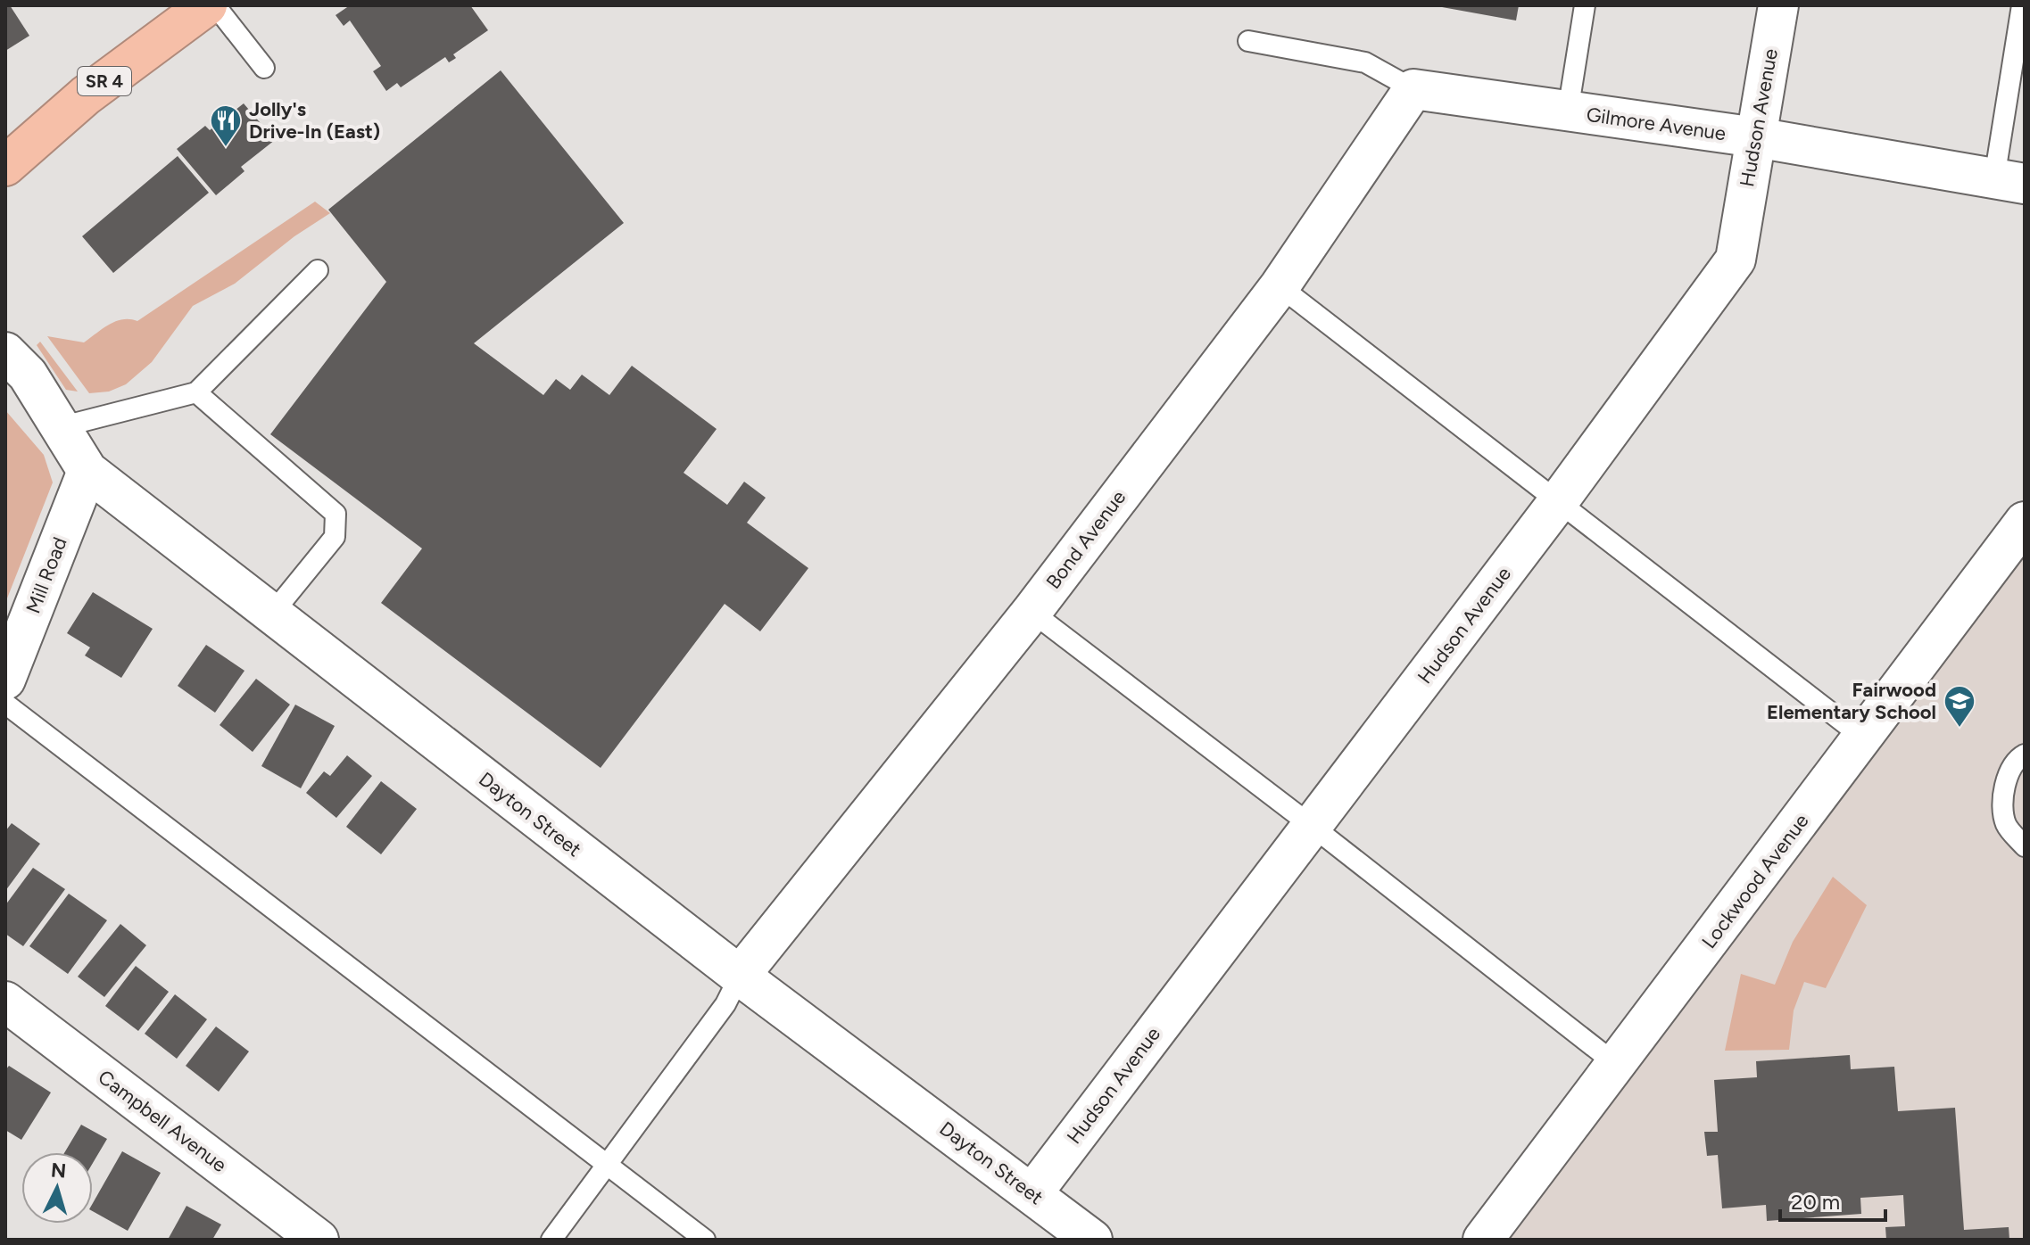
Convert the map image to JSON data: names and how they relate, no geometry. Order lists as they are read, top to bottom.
{
  "streets": {
    "highway": ["SR 4"],
    "street": [
      "Hudson Avenue",
      "Gilmore Avenue",
      "Bond Avenue",
      "Mill Road",
      "Dayton Street",
      "Lockwood Avenue",
      "Campbell Avenue"
    ]
  },
  "crossings": [
    ["Hudson Avenue", "Gilmore Avenue"],
    ["Hudson Avenue", "Dayton Street"],
    ["Gilmore Avenue", "Bond Avenue"],
    ["Bond Avenue", "Dayton Street"],
    ["Mill Road", "Dayton Street"]
  ],
  "places": {
    "restaurant": ["Jolly's Drive-In (East)"],
    "school or university": ["Fairwood Elementary School"]
  },
  "scale_bar": "20 m",
  "north": "top"
}
